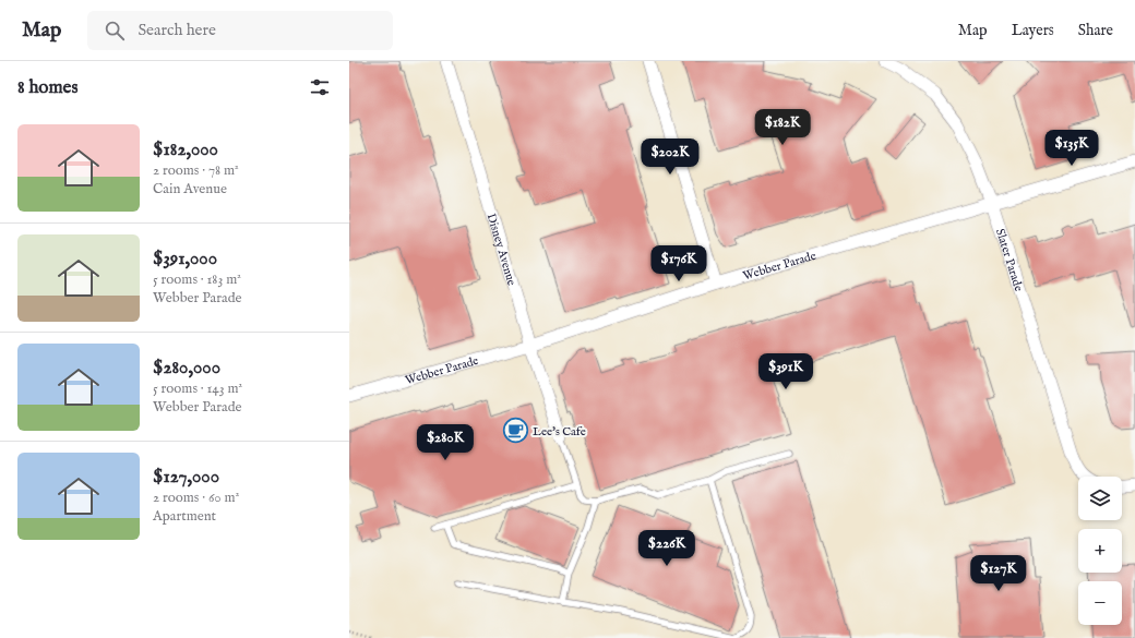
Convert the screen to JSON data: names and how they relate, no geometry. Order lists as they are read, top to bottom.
{
  "streets": {
    "street": ["Disney Avenue", "Slater Parade", "Webber Parade"]
  },
  "crossings": [
    ["Disney Avenue", "Webber Parade"],
    ["Slater Parade", "Webber Parade"]
  ],
  "places": {
    "cafe": ["Lee's Cafe"]
  },
  "page": {
    "header": "Map",
    "search": "Search here",
    "nav": ["Map", "Layers", "Share"],
    "heading": "8 homes",
    "price": [
      "$182K",
      "$135K",
      "$202K",
      "$176K",
      "$391K",
      "$280K",
      "$226K",
      "$127K"
    ],
    "list": [
      {
        "name": "$182,000",
        "note": "2 rooms · 78 m² · Cain Avenue"
      },
      {
        "name": "$391,000",
        "note": "5 rooms · 183 m² · Webber Parade"
      },
      {
        "name": "$280,000",
        "note": "5 rooms · 143 m² · Webber Parade"
      },
      {
        "name": "$127,000",
        "note": "2 rooms · 60 m² · Apartment"
      }
    ],
    "map_buttons": ["+", "−"]
  }
}
